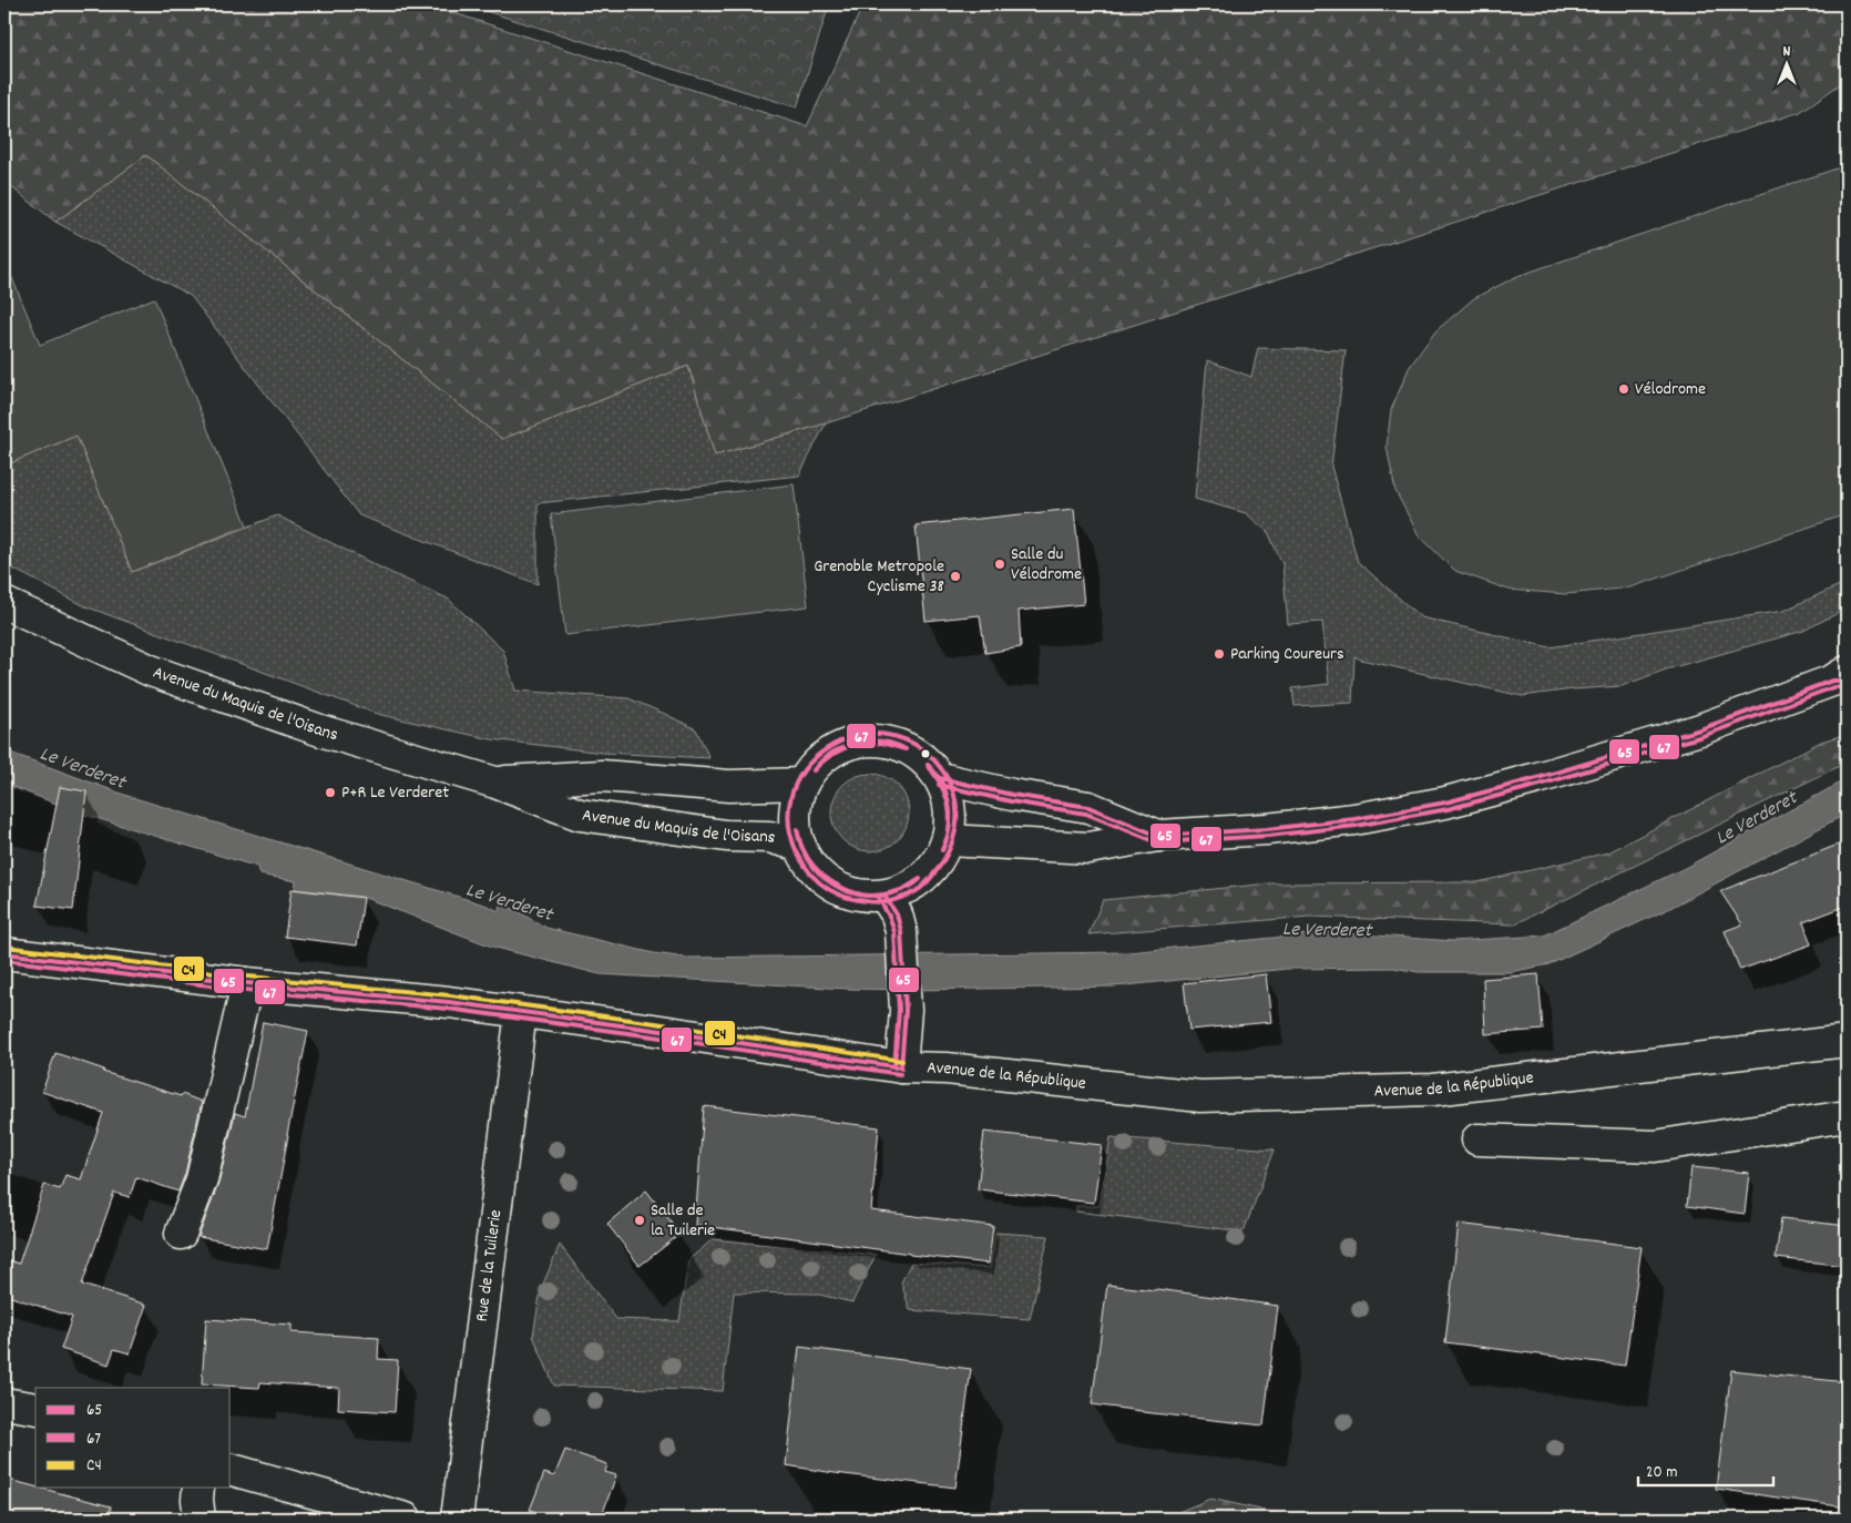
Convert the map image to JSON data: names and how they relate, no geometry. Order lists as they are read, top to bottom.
{
  "streets": {
    "street": ["Avenue du Maquis de l'Oisans", "Avenue de la République", "Rue de la Tuilerie"]
  },
  "crossings": [
    ["Avenue de la République", "Rue de la Tuilerie"]
  ],
  "water": ["Le Verderet"],
  "places": [
    "Vélodrome",
    "Salle du Vélodrome",
    "Grenoble Metropole Cyclisme 38",
    "Parking Coureurs",
    "P+R Le Verderet",
    "Salle de la Tuilerie"
  ],
  "lines": ["transit line 65", "transit line 67", "transit line C4"],
  "legend": ["65", "67", "C4"],
  "scale_bar": "20 m",
  "north": "top"
}
